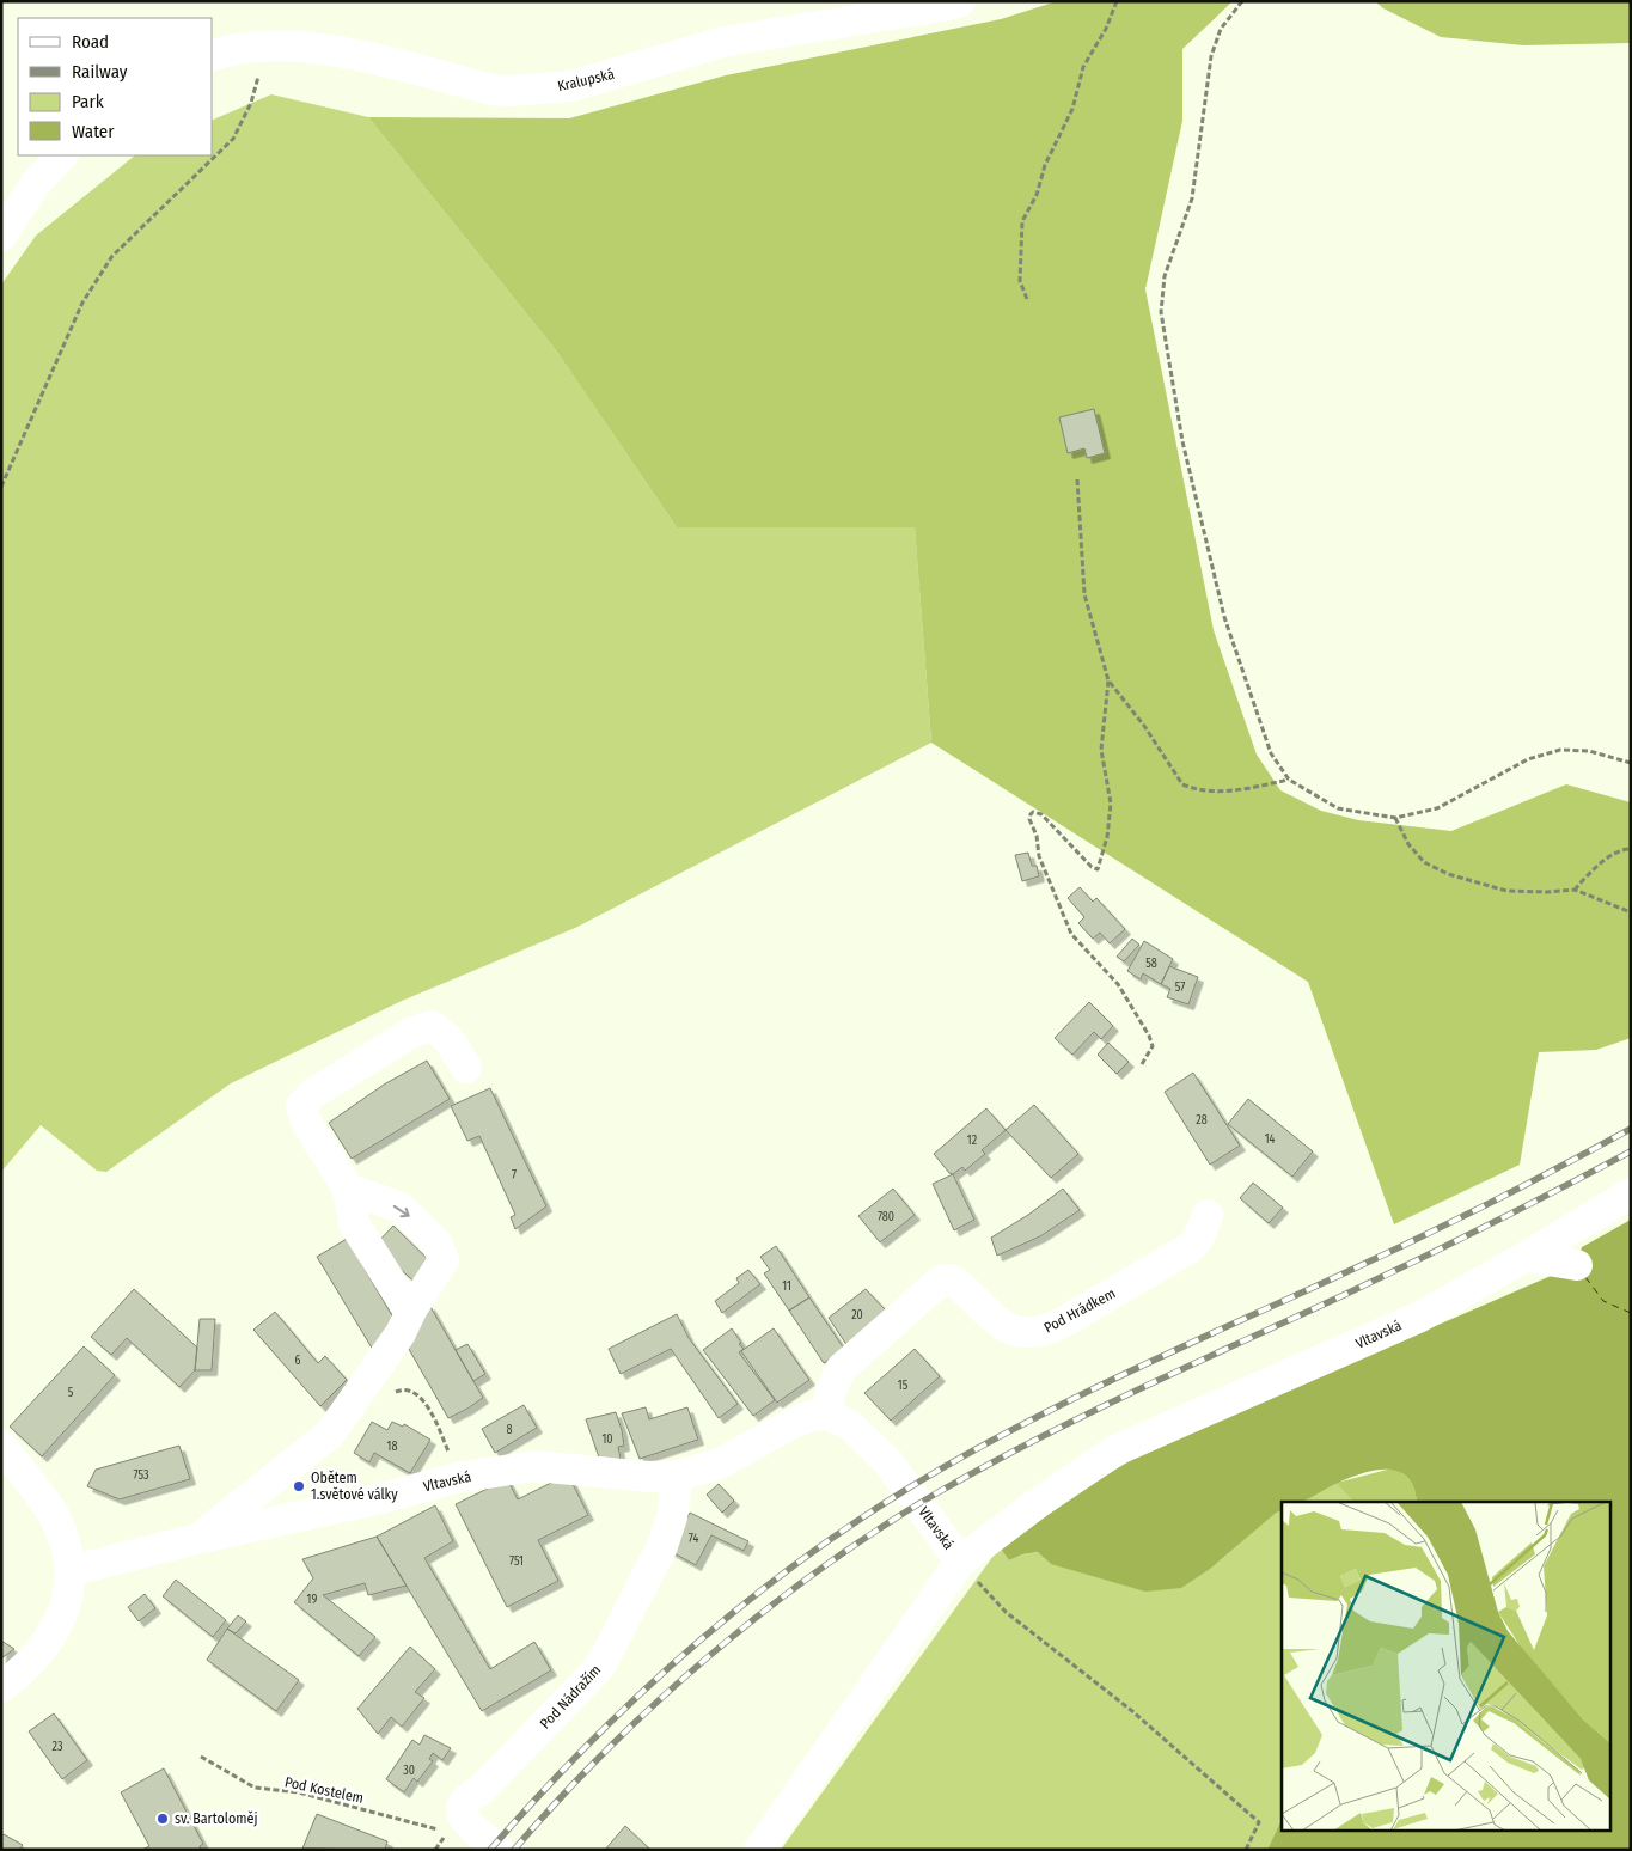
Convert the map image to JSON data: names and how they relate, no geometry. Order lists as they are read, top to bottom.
{
  "streets": {
    "street": [
      "Kralupská",
      "Pod Hrádkem",
      "Vltavská",
      "Pod Nádražím"
    ],
    "path": ["Pod Kostelem"]
  },
  "crossings": [
    ["Pod Hrádkem", "Vltavská"],
    ["Vltavská", "Pod Nádražím"]
  ],
  "places": ["Obětem 1.světové války", "sv. Bartoloměj"],
  "house_numbers": [
    "58",
    "57",
    "28",
    "14",
    "12",
    "7",
    "780",
    "11",
    "20",
    "6",
    "15",
    "5",
    "8",
    "10",
    "18",
    "753",
    "74",
    "751",
    "19",
    "23",
    "30"
  ],
  "legend": [
    "Road",
    "Railway",
    "Park",
    "Water"
  ]
}
